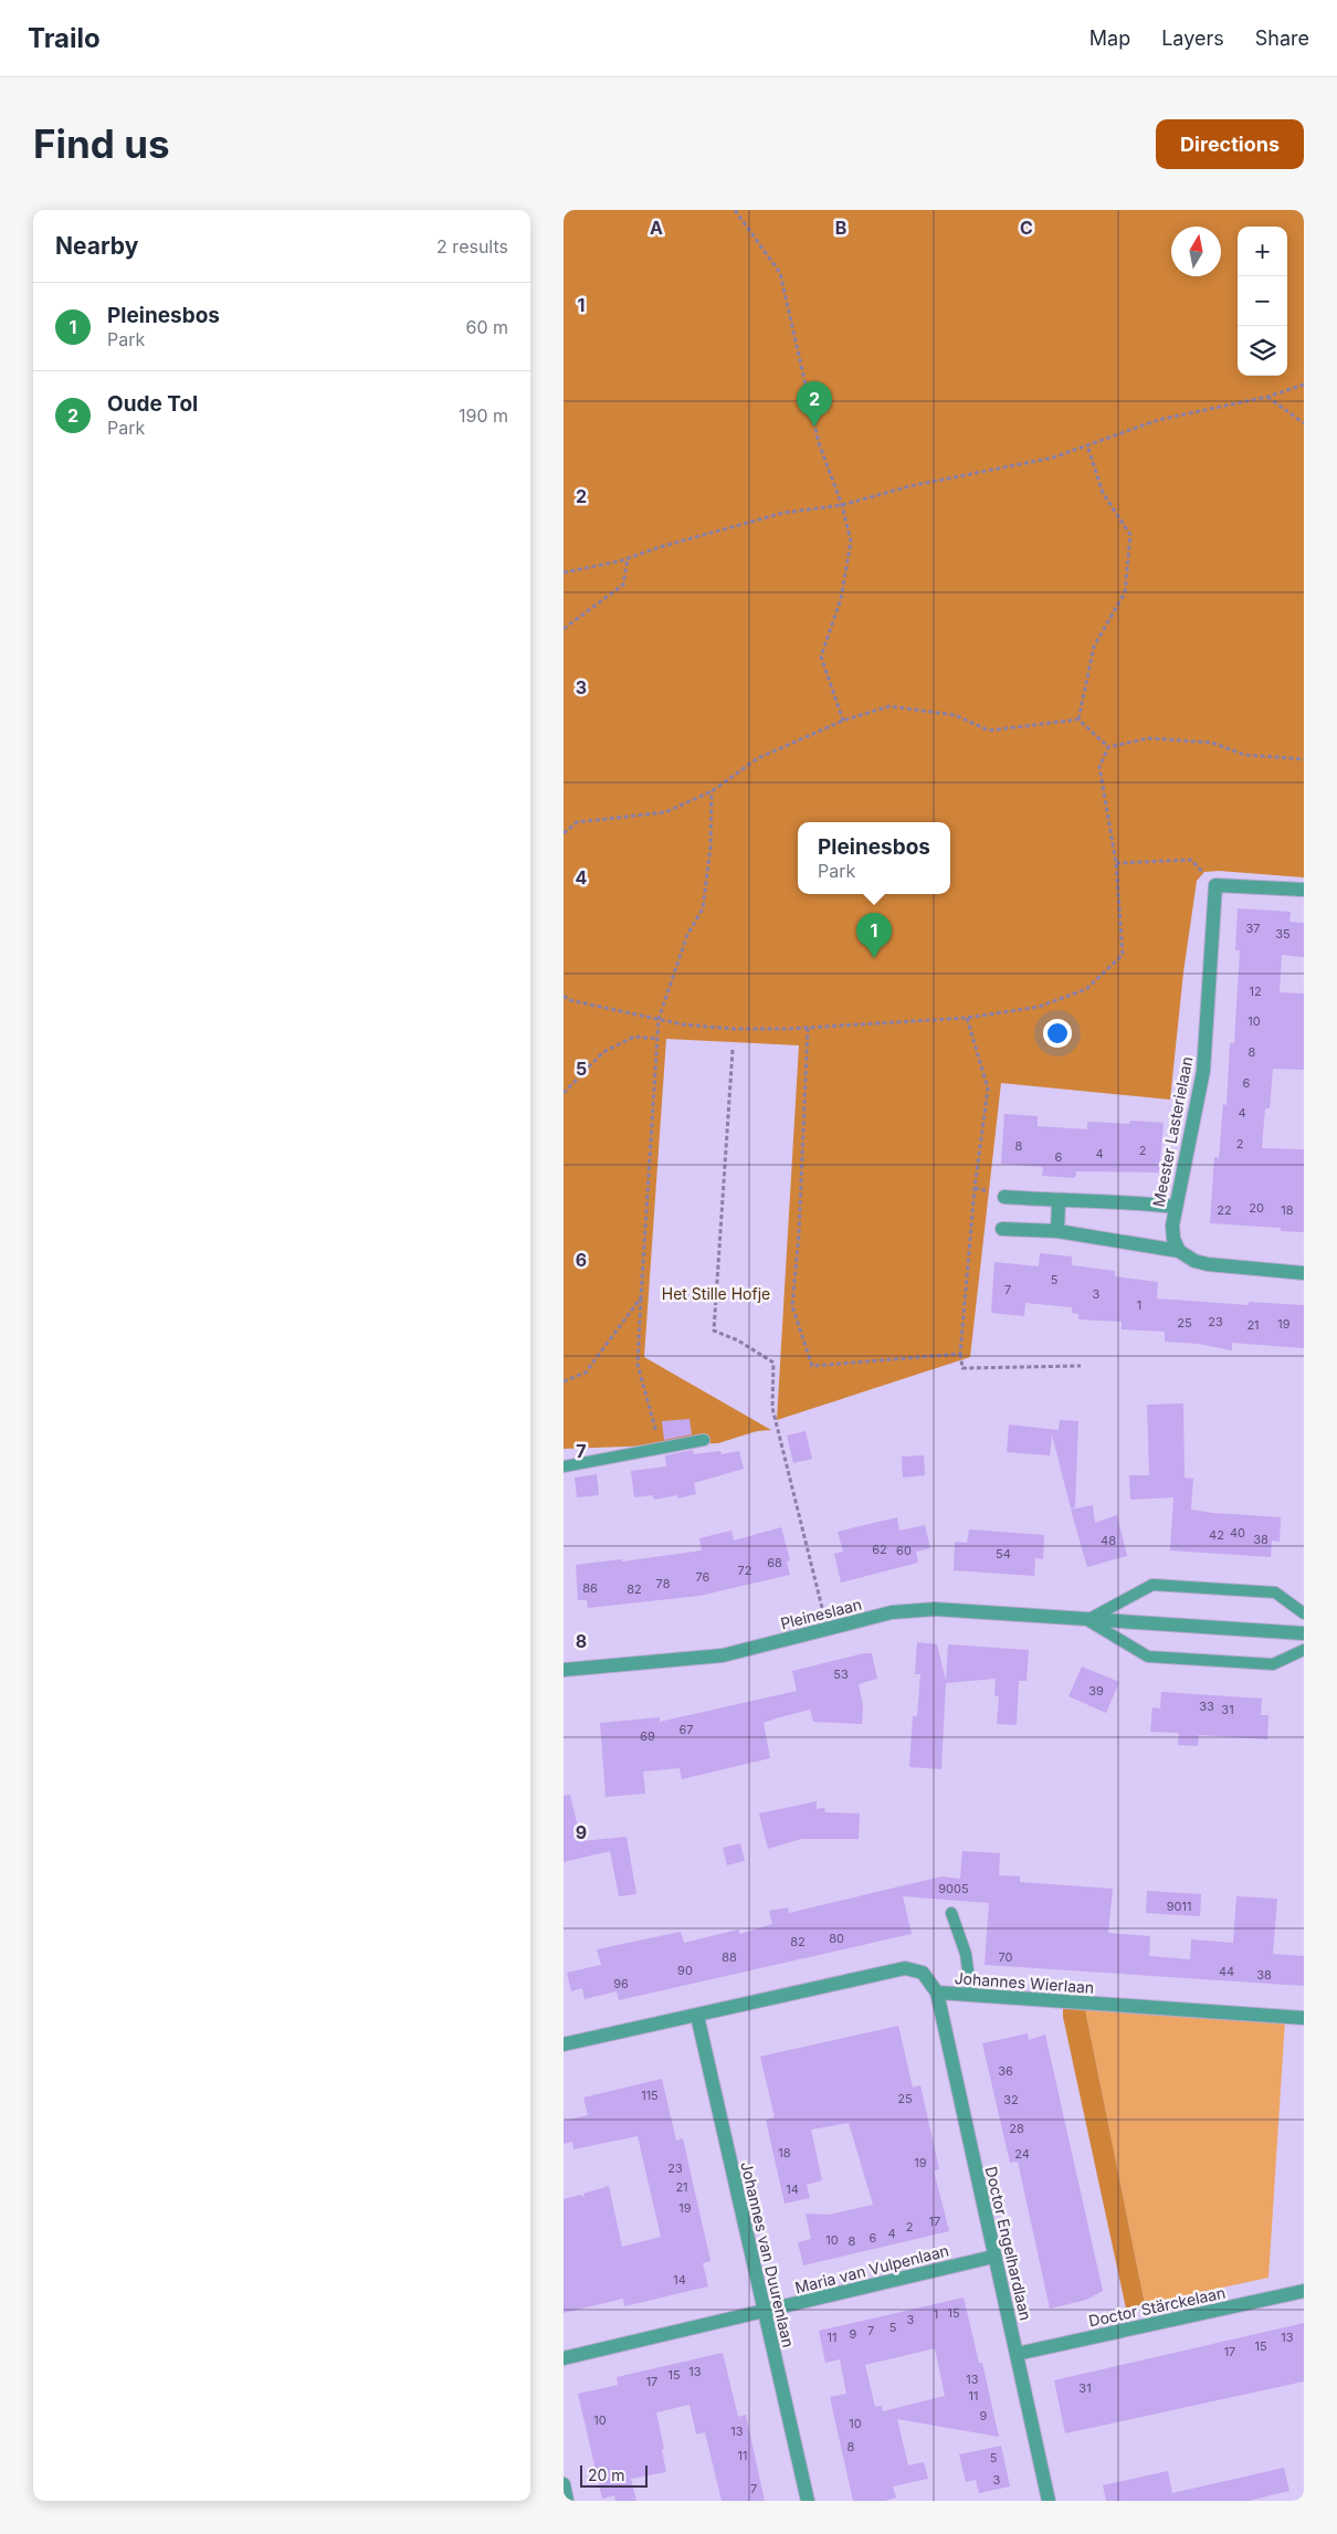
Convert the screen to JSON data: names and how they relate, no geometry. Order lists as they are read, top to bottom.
{
  "streets": {
    "street": [
      "Meester Lasterielaan",
      "Pleineslaan",
      "Johannes Wierlaan",
      "Doctor Engelhardlaan",
      "Johannes van Duurenlaan",
      "Maria van Vulpenlaan",
      "Doctor Stärckelaan"
    ]
  },
  "crossings": [
    ["Johannes Wierlaan", "Doctor Engelhardlaan"],
    ["Johannes Wierlaan", "Johannes van Duurenlaan"],
    ["Doctor Engelhardlaan", "Maria van Vulpenlaan"],
    ["Doctor Engelhardlaan", "Doctor Stärckelaan"],
    ["Johannes van Duurenlaan", "Maria van Vulpenlaan"]
  ],
  "parks": ["Het Stille Hofje"],
  "house_numbers": [
    "37",
    "35",
    "12",
    "10",
    "8",
    "6",
    "4",
    "2",
    "8",
    "2",
    "4",
    "6",
    "20",
    "22",
    "18",
    "5",
    "7",
    "3",
    "1",
    "23",
    "25",
    "19",
    "21",
    "40",
    "42",
    "38",
    "48",
    "62",
    "60",
    "54",
    "68",
    "72",
    "76",
    "78",
    "86",
    "82",
    "53",
    "39",
    "33",
    "31",
    "67",
    "69",
    "9005",
    "9011",
    "80",
    "82",
    "88",
    "70",
    "90",
    "44",
    "38",
    "96",
    "36",
    "115",
    "25",
    "32",
    "28",
    "18",
    "24",
    "19",
    "23",
    "21",
    "14",
    "19",
    "17",
    "2",
    "4",
    "6",
    "10",
    "8",
    "14",
    "15",
    "1",
    "3",
    "5",
    "7",
    "9",
    "11",
    "13",
    "15",
    "17",
    "13",
    "15",
    "13",
    "17",
    "31",
    "11",
    "9",
    "10",
    "10",
    "13",
    "8",
    "11",
    "5",
    "3",
    "7"
  ],
  "scale_bar": "20 m",
  "north": "top",
  "page": {
    "header": "Trailo",
    "nav": ["Map", "Layers", "Share"],
    "buttons": "Directions",
    "title": "Find us",
    "heading": ["Nearby", "2 results"],
    "map_buttons": ["+", "−"],
    "list": [
      {
        "mark": "1",
        "name": "Pleinesbos",
        "note": "Park",
        "value": "60 m"
      },
      {
        "mark": "2",
        "name": "Oude Tol",
        "note": "Park",
        "value": "190 m"
      }
    ],
    "pins": ["2", "1"],
    "popup": ["Pleinesbos", "Park"],
    "scale": "20 m"
  },
  "grid": {
    "columns": ["A", "B", "C"],
    "rows": [
      "1",
      "2",
      "3",
      "4",
      "5",
      "6",
      "7",
      "8",
      "9"
    ]
  }
}
